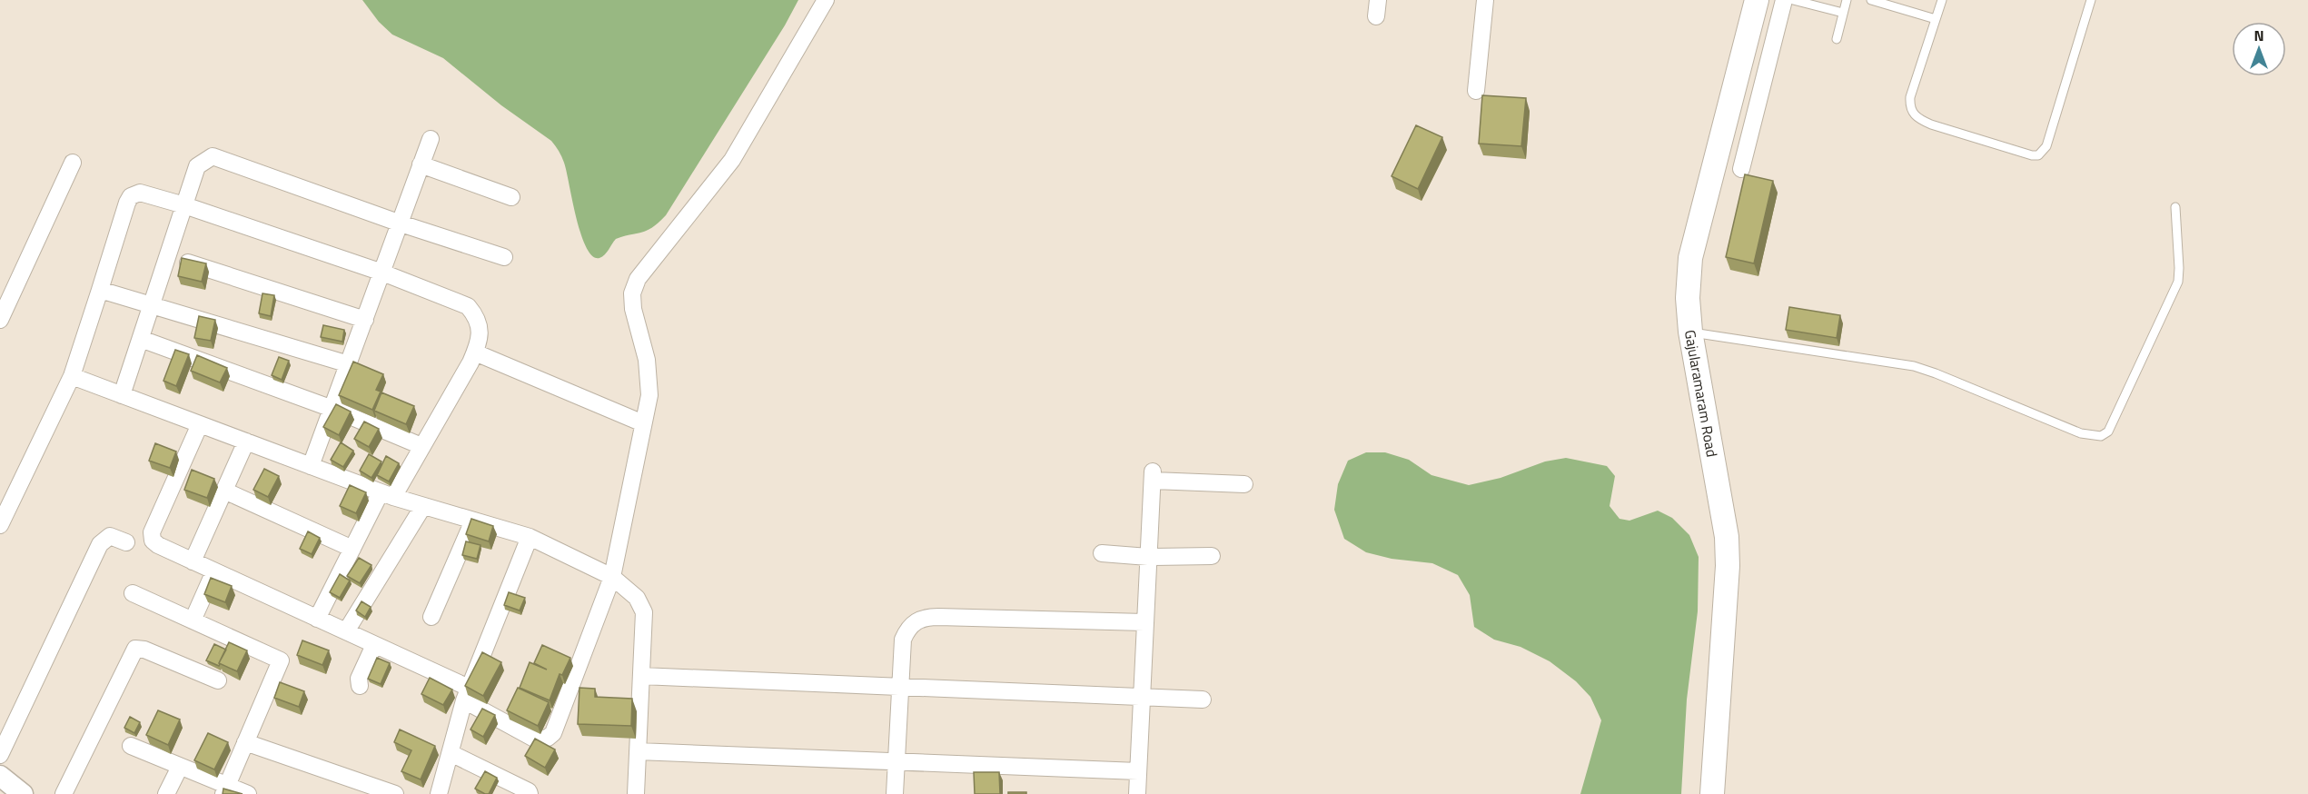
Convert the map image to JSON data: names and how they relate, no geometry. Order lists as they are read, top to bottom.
{
  "streets": {
    "main road": ["Gajularamaram Road"]
  },
  "north": "top"
}
